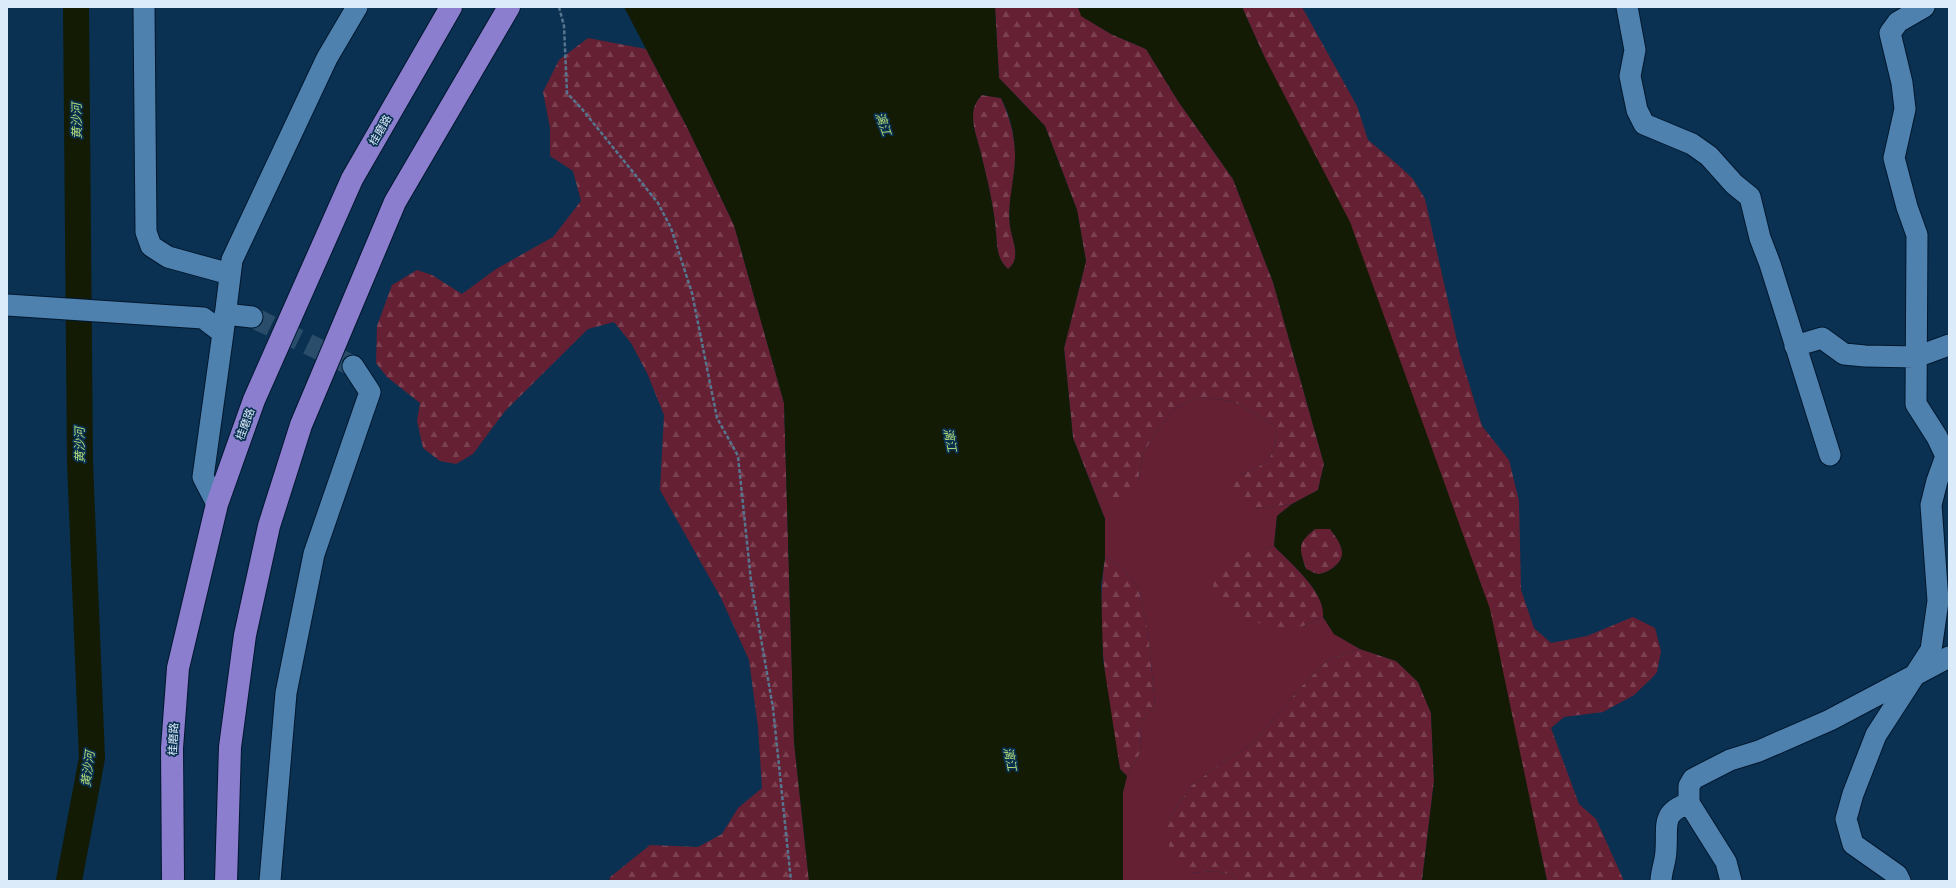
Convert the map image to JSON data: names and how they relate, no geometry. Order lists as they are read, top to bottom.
{
  "streets": {
    "main road": ["桂磨路"]
  },
  "water": ["黄沙河", "漓江"]
}
